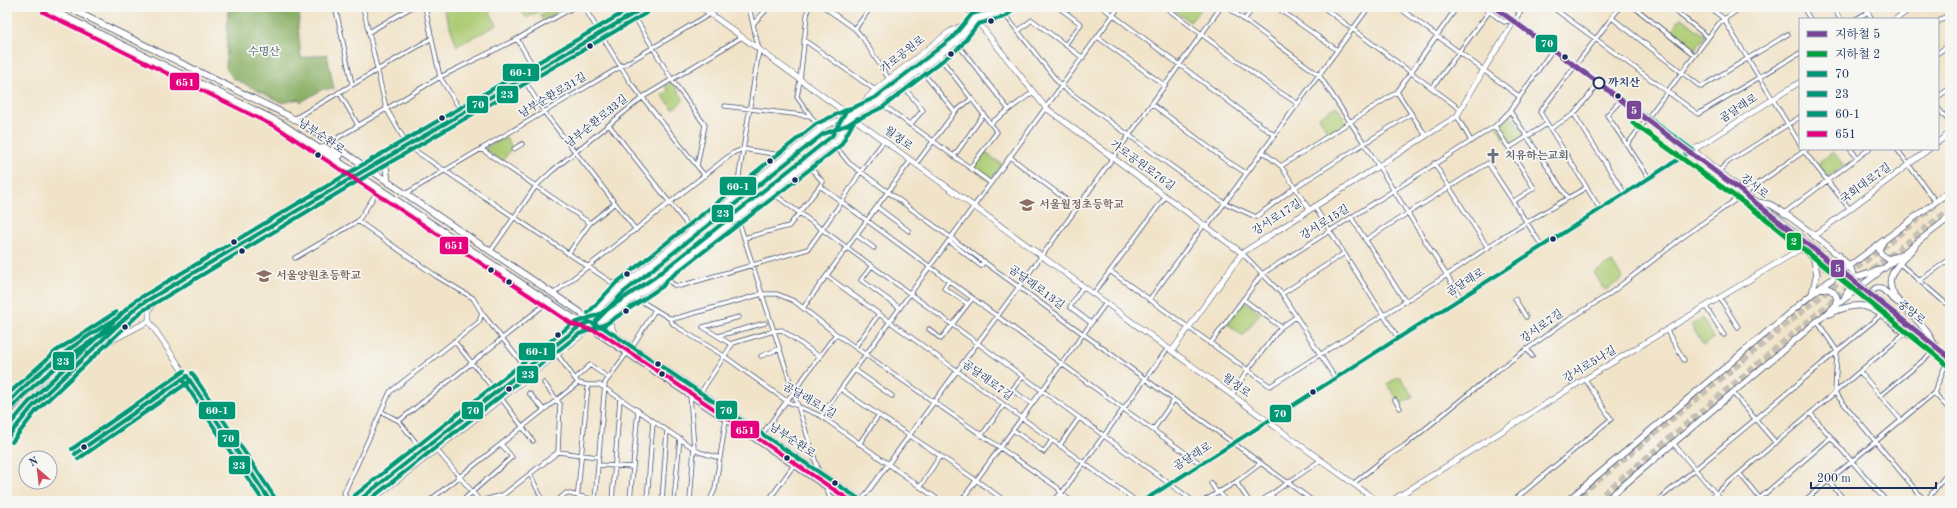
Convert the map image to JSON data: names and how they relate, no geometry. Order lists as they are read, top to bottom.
{
  "streets": {
    "main road": ["남부순환로"],
    "street": [
      "가로공원로",
      "남부순환로31길",
      "곰달래로",
      "남부순환로33길",
      "월정로",
      "가로공원로76길",
      "국회대로7길",
      "강서로",
      "강서로17길",
      "강서로15길",
      "곰달래로13길",
      "중앙로",
      "강서로7길",
      "강서로5나길",
      "곰달래로7길",
      "곰달래로1길"
    ]
  },
  "crossings": [
    ["가로공원로", "남부순환로"],
    ["가로공원로", "월정로"],
    ["가로공원로", "가로공원로76길"],
    ["가로공원로", "곰달래로1길"],
    ["남부순환로31길", "남부순환로"],
    ["남부순환로31길", "월정로"],
    ["곰달래로", "월정로"],
    ["곰달래로", "강서로"],
    ["곰달래로", "곰달래로13길"],
    ["남부순환로33길", "남부순환로"],
    ["남부순환로33길", "월정로"],
    ["월정로", "강서로17길"],
    ["월정로", "강서로7길"],
    ["가로공원로76길", "강서로17길"],
    ["강서로", "강서로15길"],
    ["강서로", "중앙로"],
    ["강서로", "강서로7길"]
  ],
  "parks": ["수명산"],
  "places": {
    "other": ["까치산"],
    "church": ["치유하는교회"],
    "school or university": ["서울월정초등학교", "서울양원초등학교"]
  },
  "lines": [
    "metro line 5",
    "transit line 70",
    "transit line 60-1",
    "transit line 23",
    "transit line 651",
    "metro line 2"
  ],
  "legend": [
    "지하철 5",
    "지하철 2",
    "70",
    "23",
    "60-1",
    "651"
  ],
  "scale_bar": "200 m",
  "north": "top left"
}
